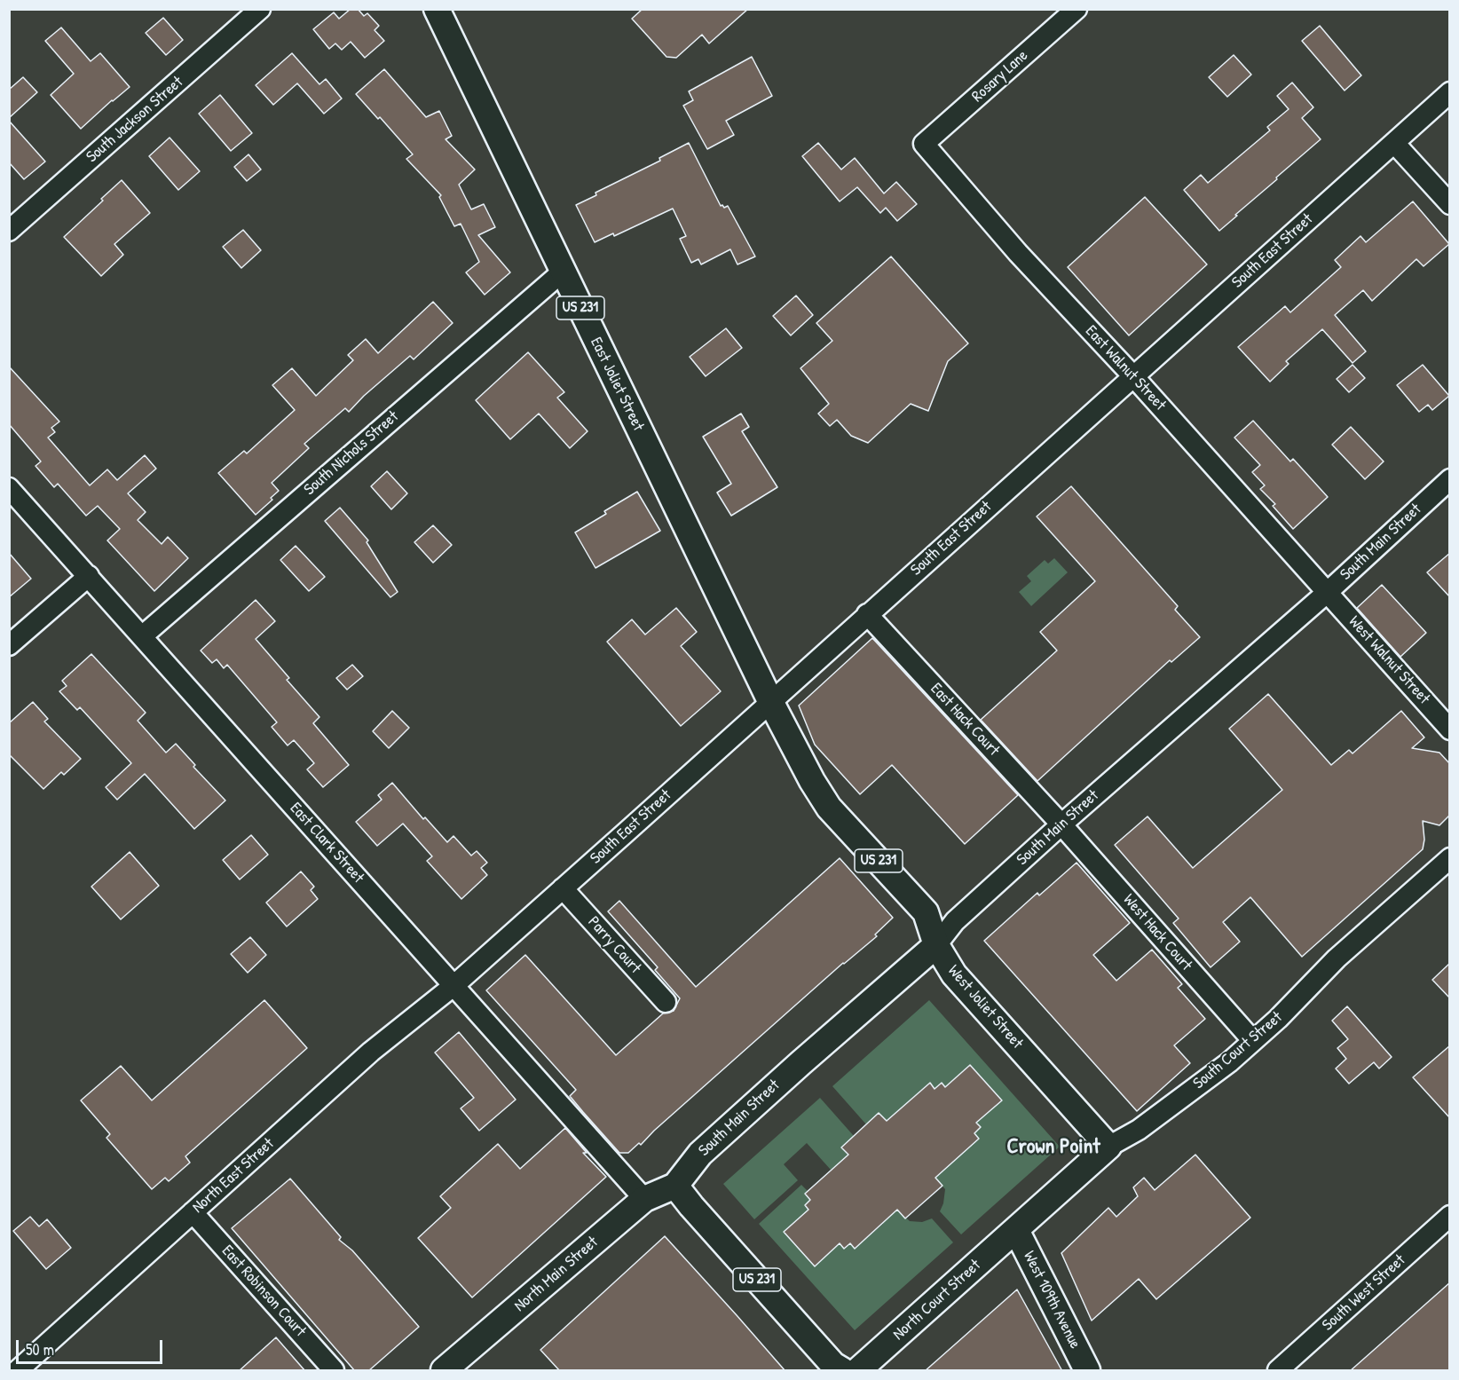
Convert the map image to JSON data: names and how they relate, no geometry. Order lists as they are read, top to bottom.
{
  "streets": {
    "main road": [
      "US 231",
      "East Joliet Street",
      "South Main Street",
      "West Joliet Street",
      "South Court Street",
      "North Main Street",
      "North Court Street",
      "West 109th Avenue"
    ],
    "street": [
      "Rosary Lane",
      "South Jackson Street",
      "South East Street",
      "East Walnut Street",
      "South Nichols Street",
      "West Walnut Street",
      "East Hack Court",
      "East Clark Street",
      "West Hack Court",
      "Parry Court",
      "North East Street",
      "East Robinson Court",
      "South West Street"
    ]
  },
  "crossings": [
    ["Rosary Lane", "East Walnut Street"],
    ["South East Street", "East Walnut Street"],
    ["South East Street", "East Joliet Street"],
    ["South East Street", "East Hack Court"],
    ["South East Street", "East Clark Street"],
    ["South East Street", "Parry Court"],
    ["South East Street", "West Joliet Street"],
    ["South East Street", "North East Street"],
    ["US 231", "South Main Street"],
    ["US 231", "North Main Street"],
    ["East Walnut Street", "South Main Street"],
    ["East Walnut Street", "West Walnut Street"],
    ["East Joliet Street", "South Nichols Street"],
    ["East Joliet Street", "West Joliet Street"],
    ["South Nichols Street", "East Clark Street"],
    ["South Main Street", "West Walnut Street"],
    ["South Main Street", "East Hack Court"],
    ["South Main Street", "West Hack Court"],
    ["South Main Street", "West Joliet Street"],
    ["South Main Street", "North Main Street"],
    ["East Hack Court", "West Hack Court"],
    ["East Clark Street", "North East Street"],
    ["East Clark Street", "North Main Street"],
    ["West Hack Court", "South Court Street"],
    ["West Joliet Street", "South Court Street"],
    ["South Court Street", "North Court Street"],
    ["South Court Street", "West 109th Avenue"],
    ["North East Street", "East Robinson Court"],
    ["North Court Street", "West 109th Avenue"]
  ],
  "districts": ["Crown Point"],
  "scale_bar": "50 m"
}
